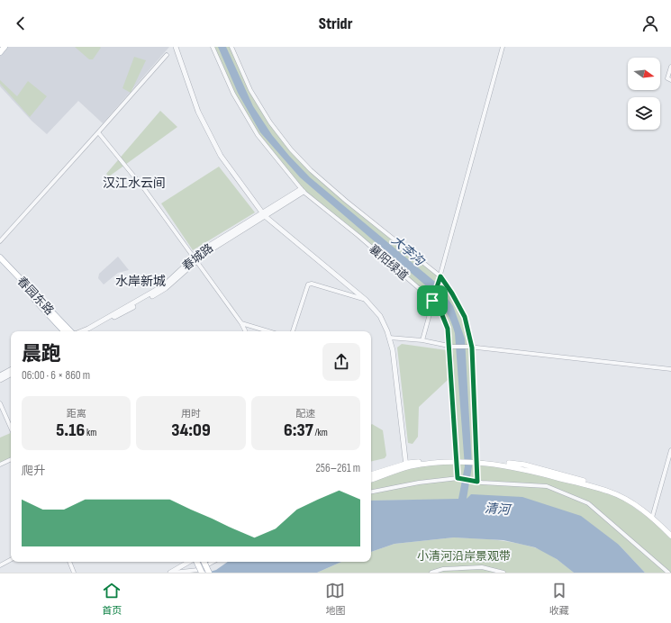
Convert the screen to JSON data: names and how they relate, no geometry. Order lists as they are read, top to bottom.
{
  "streets": {
    "main road": ["春园东路"],
    "street": ["春城路", "襄阳绿道"]
  },
  "crossings": [
    ["春城路", "襄阳绿道"]
  ],
  "districts": ["汉江水云间", "水岸新城"],
  "water": ["大李沟", "清河"],
  "parks": ["小清河沿岸景观带"],
  "north": "right",
  "page": {
    "header": "Stridr",
    "heading": ["晨跑", "06:00 · 6 × 860 m"],
    "stats": [
      ["距离", "5.16 km"],
      ["用时", "34:09"],
      ["配速", "6:37 /km"]
    ],
    "chart": ["爬升", "256–261 m"],
    "tabs": ["首页", "地图", "收藏"]
  }
}
